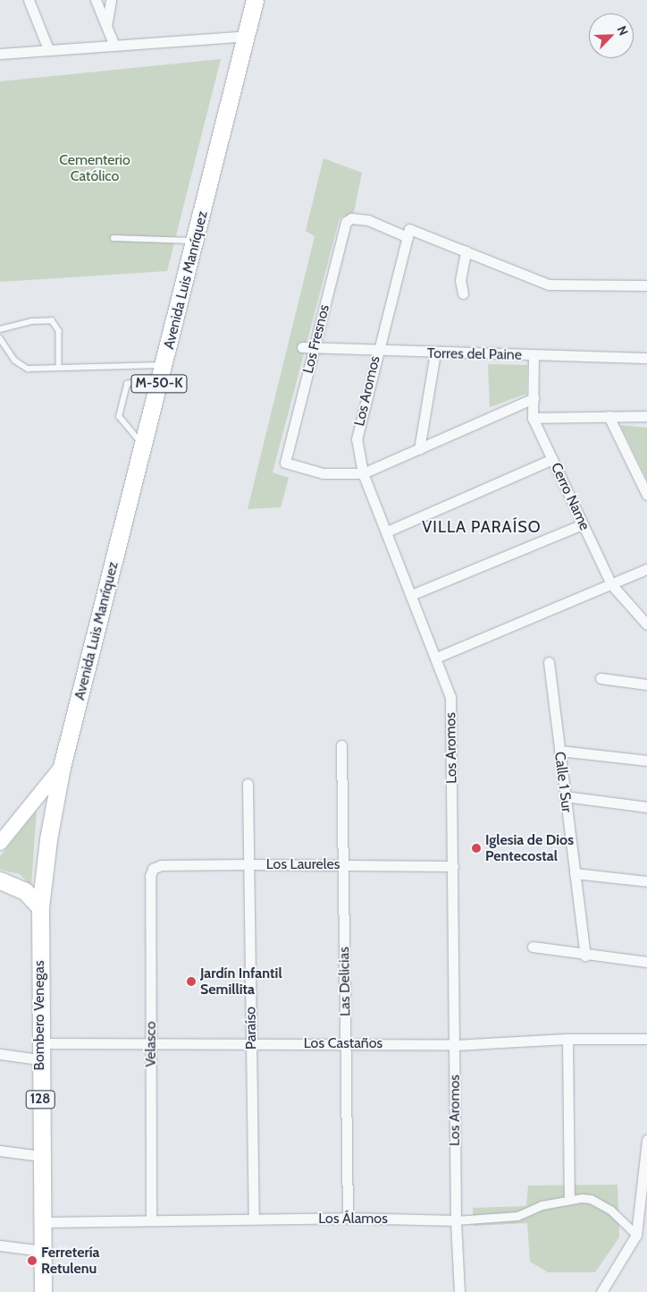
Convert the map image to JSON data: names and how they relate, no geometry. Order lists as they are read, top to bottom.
{
  "streets": {
    "main road": [
      "Avenida Luis Manríquez",
      "M-50-K",
      "Bombero Venegas",
      "128"
    ],
    "street": [
      "Los Fresnos",
      "Torres del Paine",
      "Los Aromos",
      "Cerro Name",
      "Calle 1 Sur",
      "Los Laureles",
      "Las Delicias",
      "Paraíso",
      "Los Castaños",
      "Velasco",
      "Los Álamos"
    ]
  },
  "crossings": [
    ["Avenida Luis Manríquez", "Bombero Venegas"],
    ["Los Fresnos", "Torres del Paine"],
    ["Los Fresnos", "Los Aromos"],
    ["Torres del Paine", "Los Aromos"],
    ["Torres del Paine", "Cerro Name"],
    ["Los Aromos", "Los Laureles"],
    ["Los Aromos", "Los Castaños"],
    ["Los Aromos", "Los Álamos"],
    ["Los Laureles", "Las Delicias"],
    ["Los Laureles", "Paraíso"],
    ["Los Laureles", "Velasco"],
    ["Las Delicias", "Los Castaños"],
    ["Las Delicias", "Los Álamos"],
    ["Bombero Venegas", "Los Castaños"],
    ["Bombero Venegas", "Los Álamos"],
    ["Paraíso", "Los Castaños"],
    ["Paraíso", "Los Álamos"],
    ["Los Castaños", "Velasco"],
    ["Velasco", "Los Álamos"]
  ],
  "districts": ["VILLA PARAÍSO"],
  "parks": ["Cementerio Católico"],
  "places": ["Iglesia de Dios Pentecostal", "Jardín Infantil Semillita", "Ferretería Retulenu"],
  "north": "top right"
}
